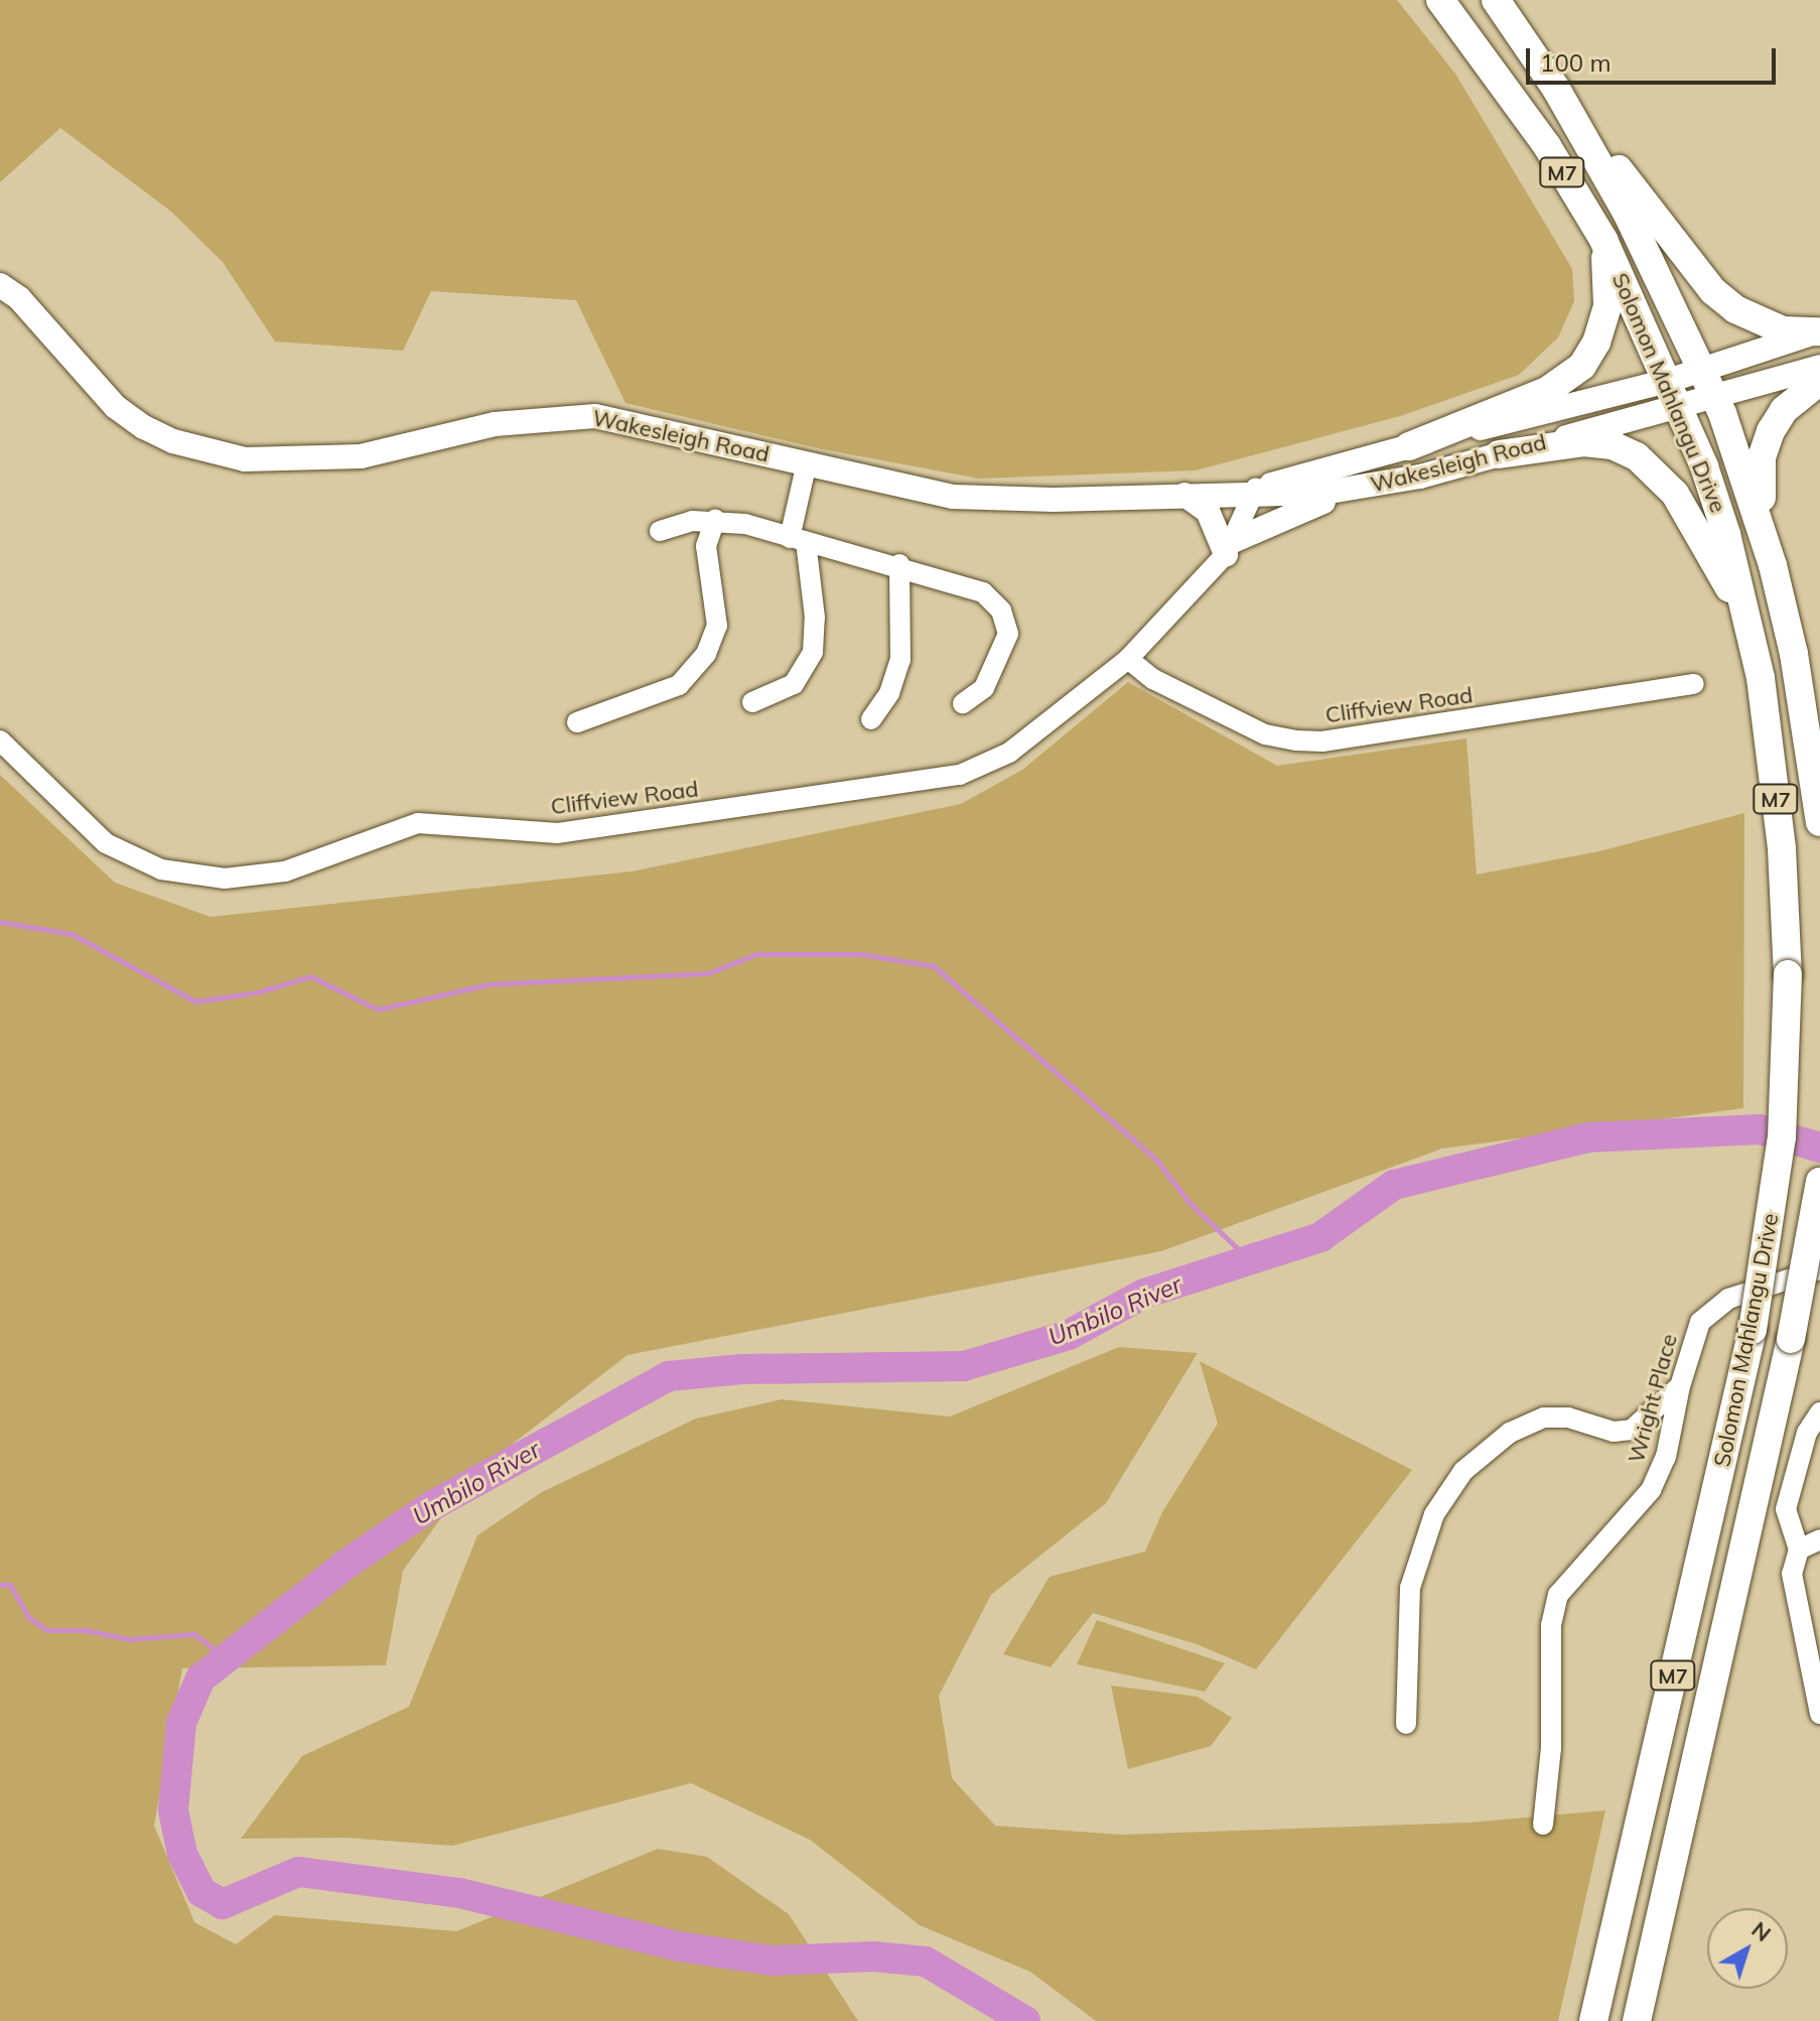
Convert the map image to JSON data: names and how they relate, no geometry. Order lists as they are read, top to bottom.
{
  "streets": {
    "highway": ["M7", "Solomon Mahlangu Drive"],
    "main road": ["Wakesleigh Road"],
    "street": ["Cliffview Road", "Wright Place"]
  },
  "crossings": [
    ["Solomon Mahlangu Drive", "Wakesleigh Road"],
    ["Wakesleigh Road", "Cliffview Road"]
  ],
  "water": ["Umbilo River"],
  "scale_bar": "100 m",
  "north": "top right"
}
